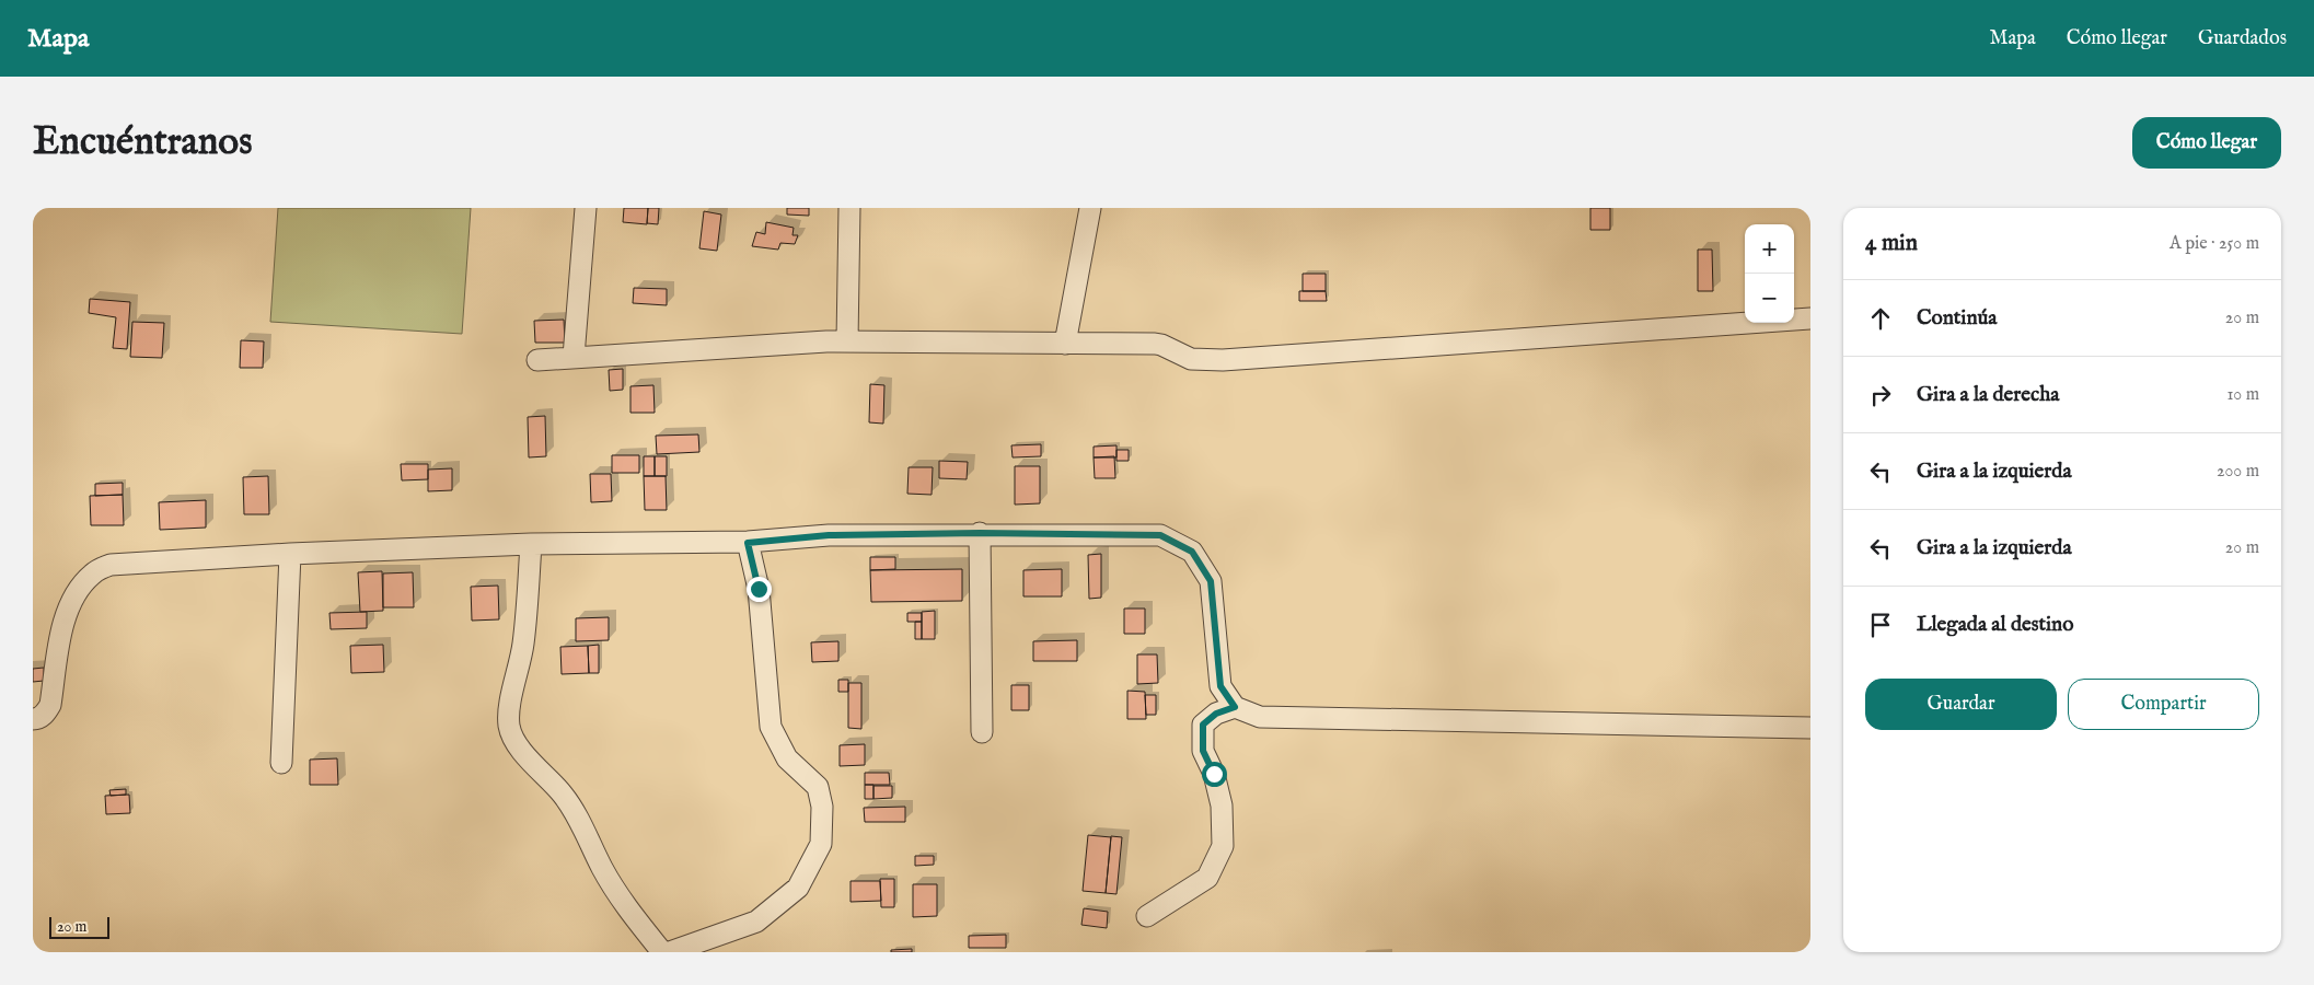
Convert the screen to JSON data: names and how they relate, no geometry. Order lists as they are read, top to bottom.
{
  "scale_bar": "20 m",
  "page": {
    "header": "Mapa",
    "nav": ["Mapa", "Cómo llegar", "Guardados"],
    "buttons": [
      "Cómo llegar",
      ["Guardar", "Compartir"]
    ],
    "title": "Encuéntranos",
    "heading": ["4 min", "A pie · 250 m"],
    "map_buttons": ["+", "−"],
    "list": [
      ["Continúa", "20 m"],
      ["Gira a la derecha", "10 m"],
      ["Gira a la izquierda", "200 m"],
      ["Gira a la izquierda", "20 m"],
      "Llegada al destino"
    ],
    "scale": "20 m"
  }
}
